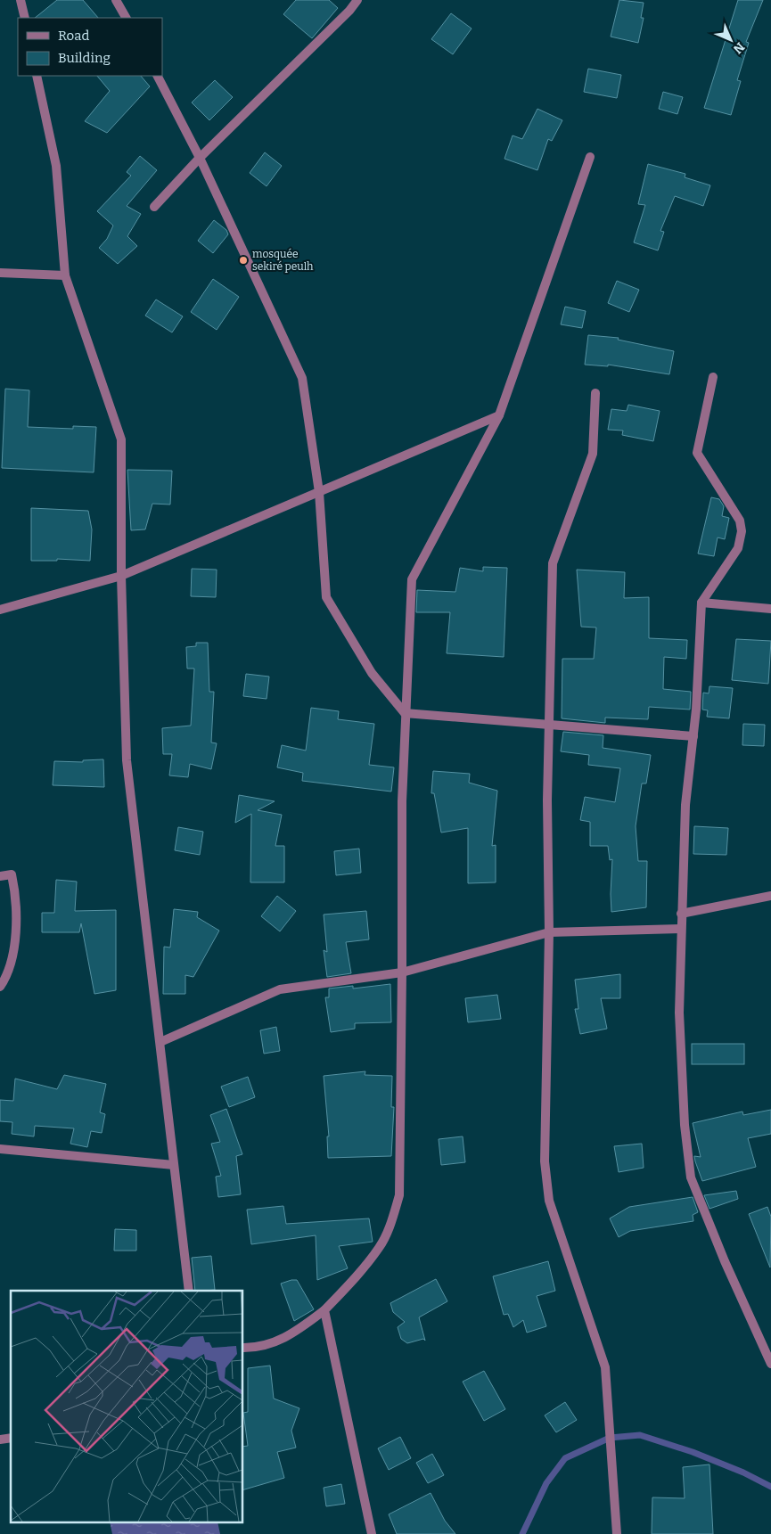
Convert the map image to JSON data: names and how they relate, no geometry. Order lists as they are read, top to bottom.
{
  "places": ["mosquée sekiré peulh"],
  "legend": ["Road", "Building"],
  "north": "bottom right"
}
